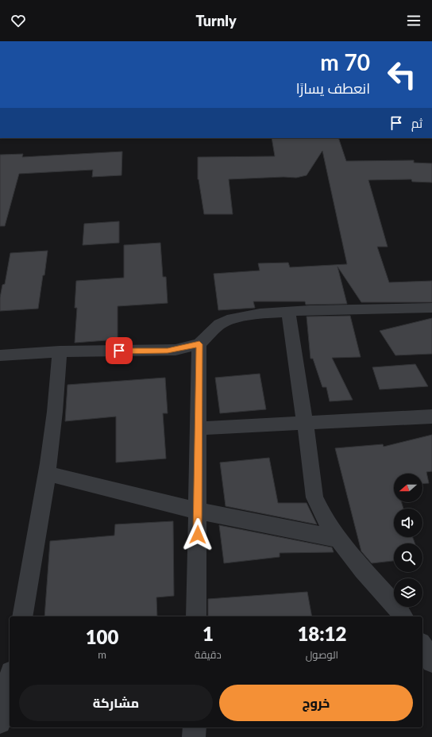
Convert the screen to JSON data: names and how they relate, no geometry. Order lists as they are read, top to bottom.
{
  "north": "left",
  "page": {
    "header": "Turnly",
    "turn": ["70 m", "انعطف يسارًا"],
    "then": "ثم",
    "eta": [
      "18:12",
      "الوصول",
      "1",
      "دقيقة",
      "100",
      "m"
    ],
    "buttons": ["خروج", "مشاركة"]
  }
}
